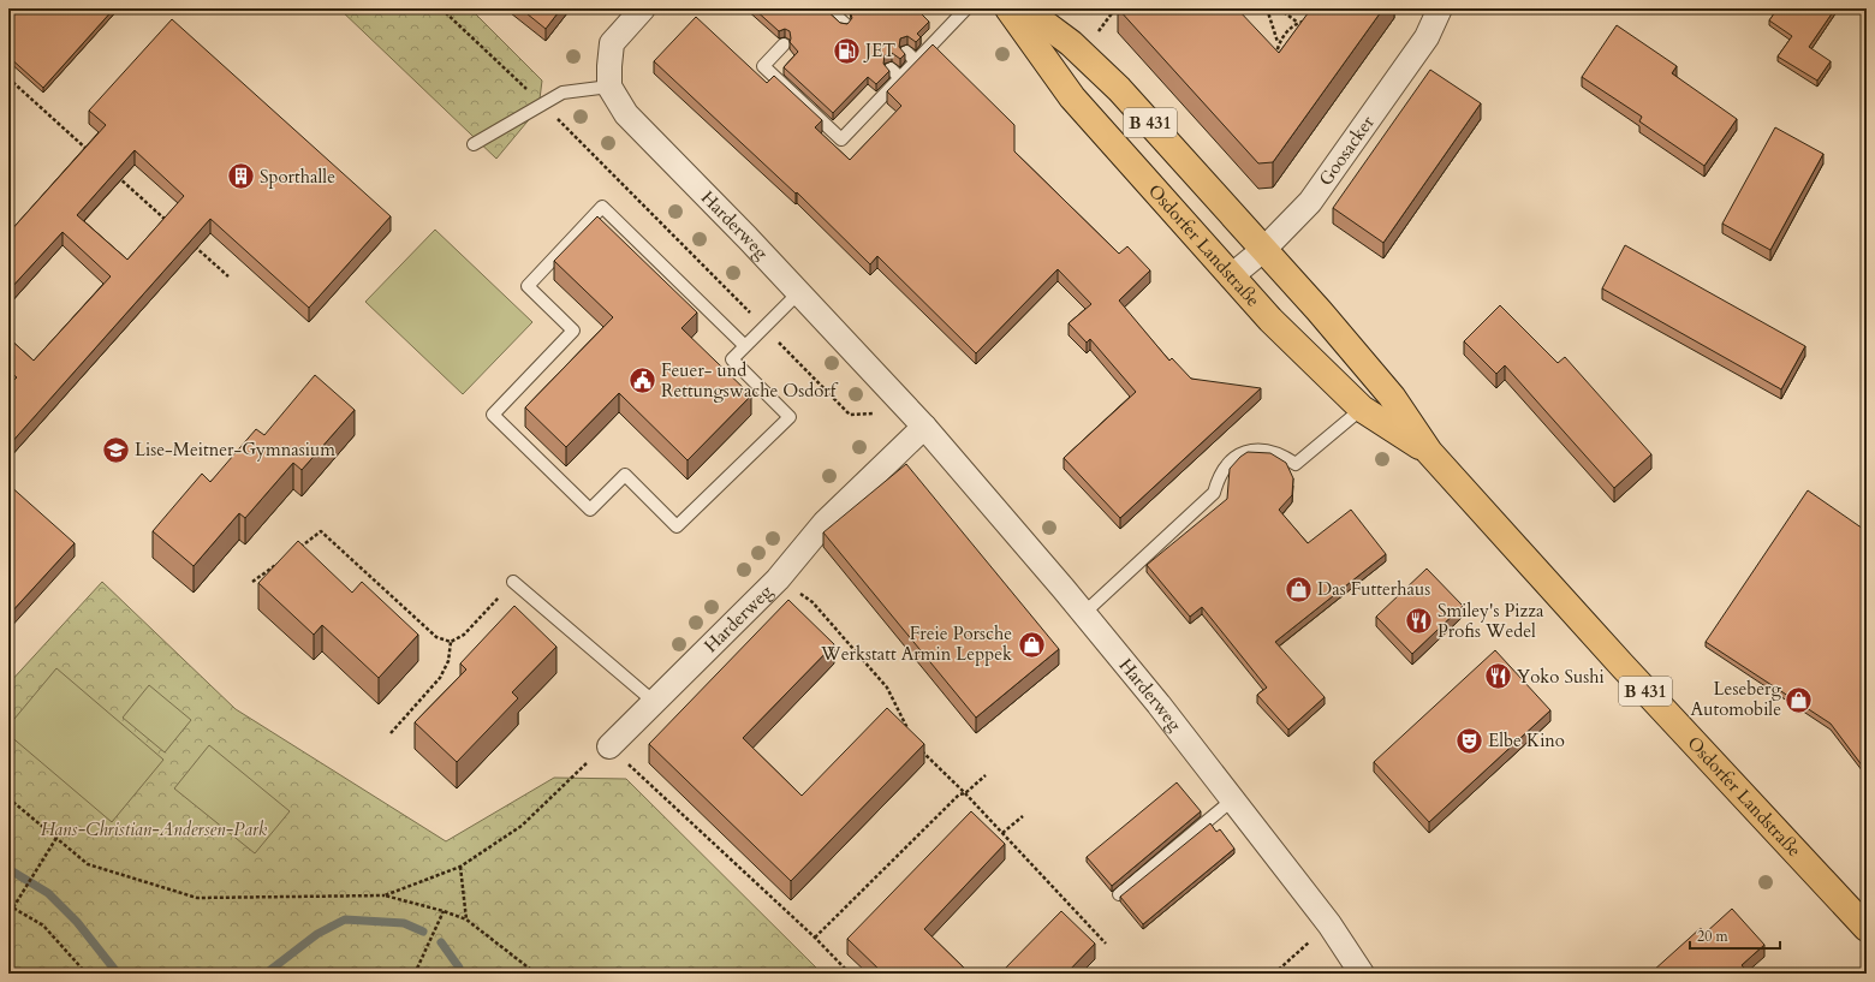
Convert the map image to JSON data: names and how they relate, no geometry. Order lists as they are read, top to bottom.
{
  "streets": {
    "main road": ["B 431", "Osdorfer Landstraße"],
    "street": ["Goosacker", "Harderweg"]
  },
  "crossings": [
    ["Goosacker", "Osdorfer Landstraße"]
  ],
  "parks": ["Hans-Christian-Andersen-Park"],
  "places": {
    "fuel station": ["JET"],
    "building": ["Sporthalle"],
    "public building": ["Feuer- und Rettungswache Osdorf"],
    "school or university": ["Lise-Meitner-Gymnasium"],
    "shop": ["Das Futterhaus", "Freie Porsche Werkstatt Armin Leppek", "Leseberg Automobile"],
    "restaurant": ["Smiley's Pizza Profis Wedel", "Yoko Sushi"],
    "theatre": ["Elbe Kino"]
  },
  "scale_bar": "20 m"
}
